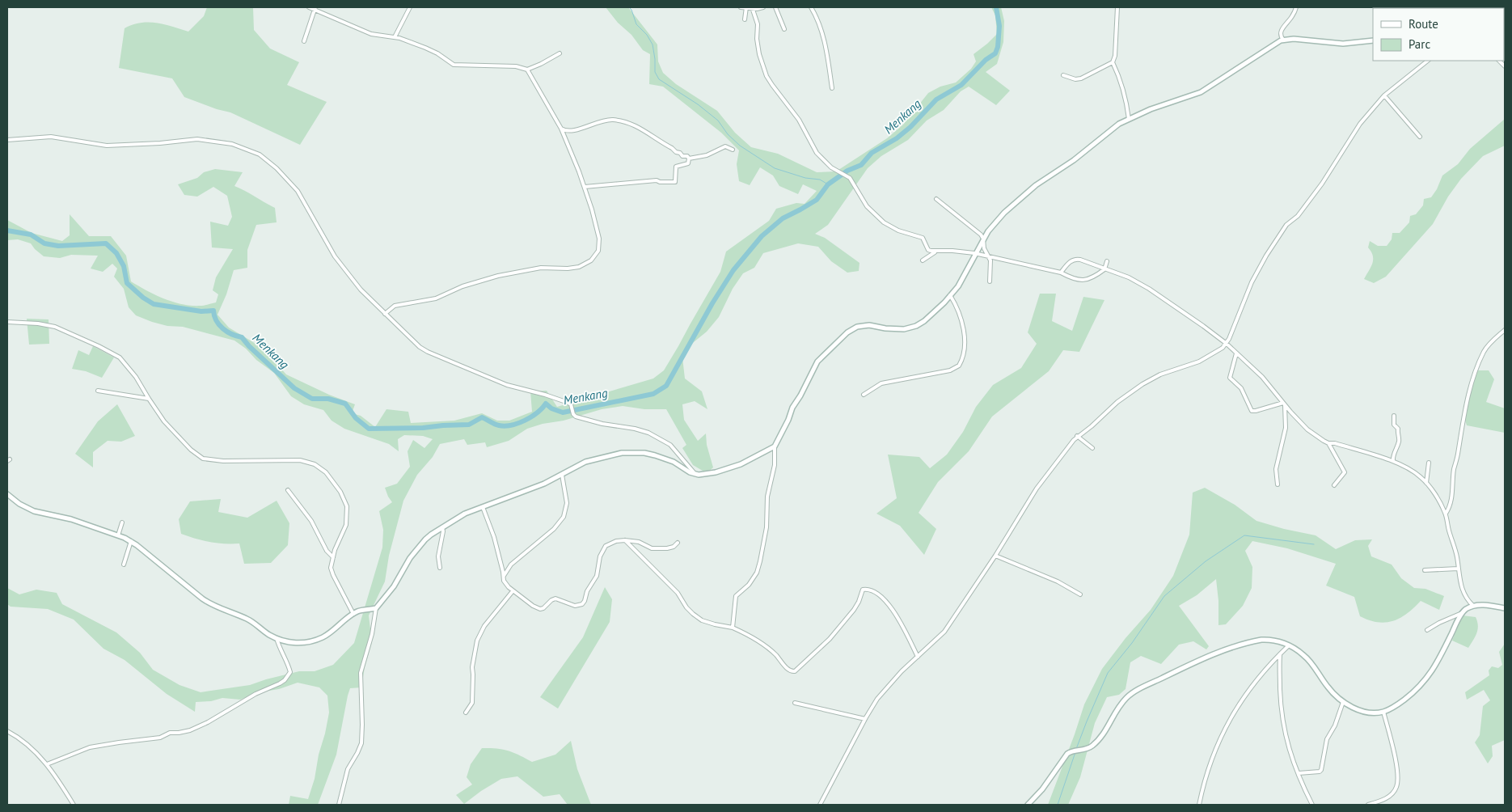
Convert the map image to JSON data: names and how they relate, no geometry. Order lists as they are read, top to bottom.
{
  "water": ["Menkang"],
  "legend": ["Route", "Parc"]
}
